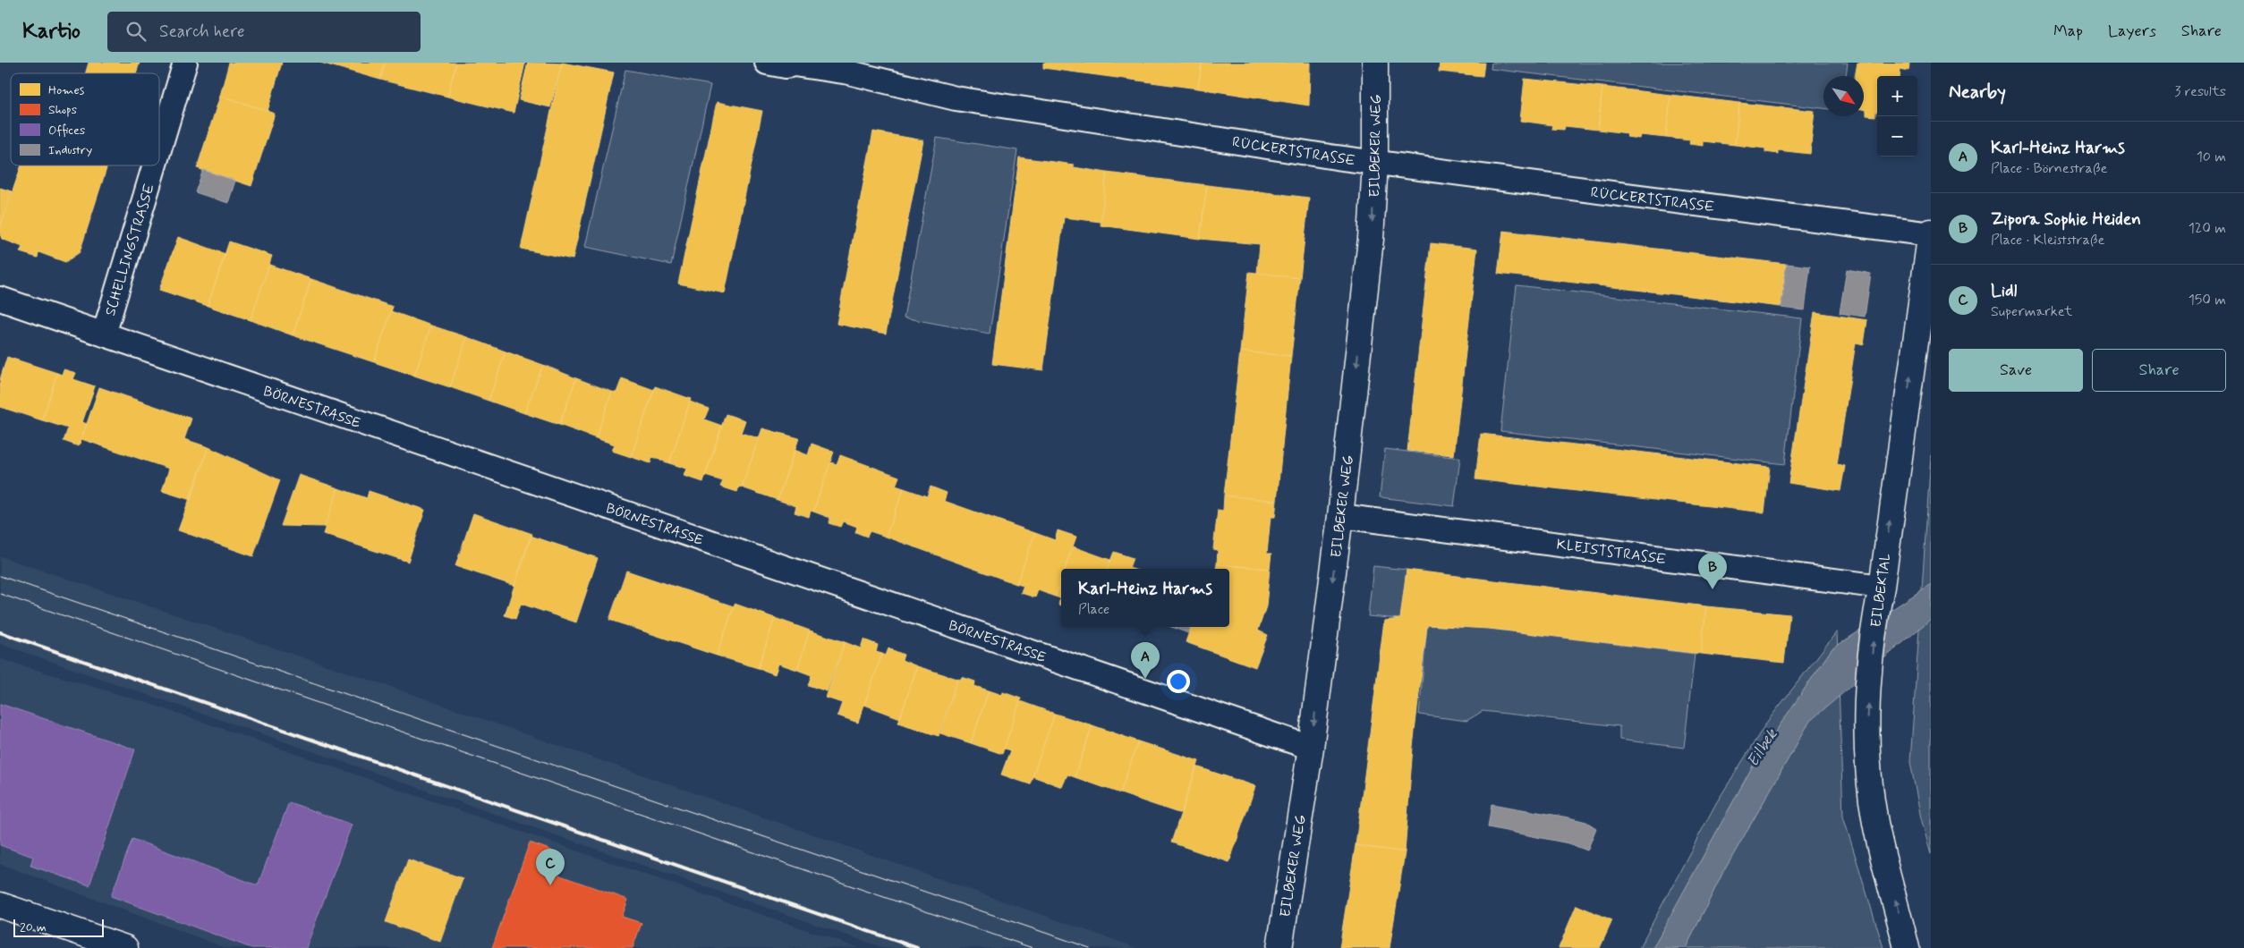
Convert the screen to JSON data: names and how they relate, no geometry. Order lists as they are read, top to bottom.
{
  "streets": {
    "street": [
      "EILBEKER WEG",
      "RÜCKERTSTRASSE",
      "SCHELLINGSTRASSE",
      "BÖRNESTRASSE",
      "KLEISTSTRASSE",
      "EILBEKTAL"
    ]
  },
  "crossings": [
    ["EILBEKER WEG", "RÜCKERTSTRASSE"],
    ["EILBEKER WEG", "BÖRNESTRASSE"],
    ["EILBEKER WEG", "KLEISTSTRASSE"],
    ["RÜCKERTSTRASSE", "EILBEKTAL"],
    ["SCHELLINGSTRASSE", "BÖRNESTRASSE"],
    ["KLEISTSTRASSE", "EILBEKTAL"]
  ],
  "one_way": ["EILBEKER WEG", "EILBEKTAL"],
  "water": ["Eilbek"],
  "legend": [
    "Homes",
    "Shops",
    "Offices",
    "Industry"
  ],
  "scale_bar": "20 m",
  "north": "bottom right",
  "page": {
    "header": "Kartio",
    "search": "Search here",
    "nav": ["Map", "Layers", "Share"],
    "heading": ["Nearby", "3 results"],
    "map_buttons": ["+", "−"],
    "list": [
      {
        "mark": "A",
        "name": "Karl-Heinz Harms",
        "note": "Place · Börnestraße",
        "value": "10 m"
      },
      {
        "mark": "B",
        "name": "Zipora Sophie Heiden",
        "note": "Place · Kleiststraße",
        "value": "120 m"
      },
      {
        "mark": "C",
        "name": "Lidl",
        "note": "Supermarket",
        "value": "150 m"
      }
    ],
    "buttons": ["Save", "Share"],
    "pins": ["B", "A", "C"],
    "popup": ["Karl-Heinz Harms", "Place"],
    "scale": "20 m"
  }
}
